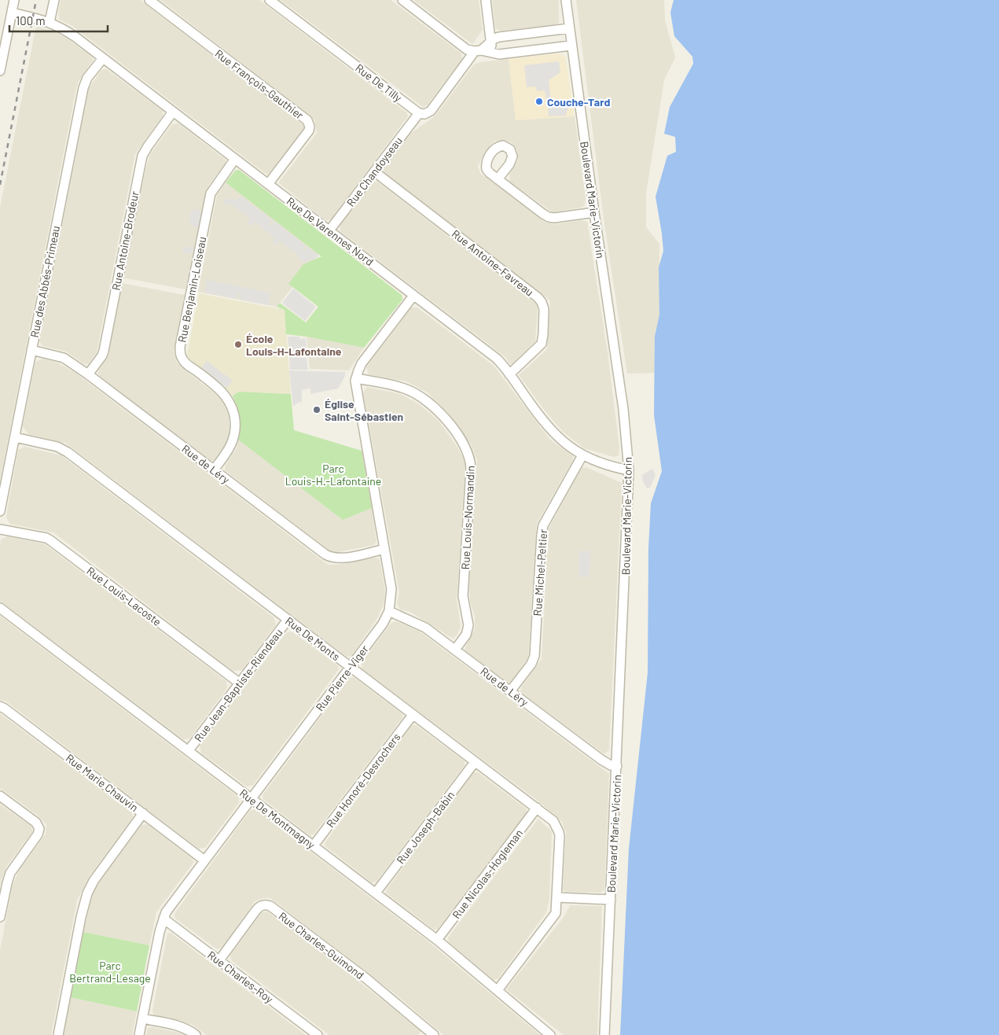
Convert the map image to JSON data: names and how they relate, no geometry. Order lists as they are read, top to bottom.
{
  "streets": {
    "street": [
      "Rue De Tilly",
      "Rue François-Gauthier",
      "Rue Chandoyseau",
      "Boulevard Marie-Victorin",
      "Rue De Varennes Nord",
      "Rue Antoine-Brodeur",
      "Rue Antoine-Favreau",
      "Rue des Abbés-Primeau",
      "Rue Benjamin-Loiseau",
      "Rue de Léry",
      "Rue Louis-Normandin",
      "Rue Michel-Peltier",
      "Rue Louis-Lacoste",
      "Rue De Monts",
      "Rue Pierre-Viger",
      "Rue Jean-Baptiste-Riendeau",
      "Rue Honoré-Desrochers",
      "Rue Marie Chauvin",
      "Rue De Montmagny",
      "Rue Joseph-Babin",
      "Rue Nicolas-Hogleman",
      "Rue Charles-Guimond",
      "Rue Charles-Roy"
    ]
  },
  "crossings": [
    ["Rue De Tilly", "Rue Chandoyseau"],
    ["Rue François-Gauthier", "Rue De Varennes Nord"],
    ["Rue Chandoyseau", "Rue De Varennes Nord"],
    ["Rue Chandoyseau", "Rue Antoine-Favreau"],
    ["Boulevard Marie-Victorin", "Rue De Varennes Nord"],
    ["Boulevard Marie-Victorin", "Rue de Léry"],
    ["Rue De Varennes Nord", "Rue Antoine-Brodeur"],
    ["Rue De Varennes Nord", "Rue Antoine-Favreau"],
    ["Rue De Varennes Nord", "Rue des Abbés-Primeau"],
    ["Rue De Varennes Nord", "Rue Benjamin-Loiseau"],
    ["Rue De Varennes Nord", "Rue Michel-Peltier"],
    ["Rue De Varennes Nord", "Rue Pierre-Viger"],
    ["Rue Antoine-Brodeur", "Rue de Léry"],
    ["Rue des Abbés-Primeau", "Rue de Léry"],
    ["Rue des Abbés-Primeau", "Rue De Monts"],
    ["Rue Benjamin-Loiseau", "Rue de Léry"],
    ["Rue de Léry", "Rue Louis-Normandin"],
    ["Rue de Léry", "Rue Michel-Peltier"],
    ["Rue de Léry", "Rue Pierre-Viger"],
    ["Rue Louis-Normandin", "Rue Pierre-Viger"],
    ["Rue Louis-Lacoste", "Rue Jean-Baptiste-Riendeau"],
    ["Rue De Monts", "Rue Pierre-Viger"],
    ["Rue De Monts", "Rue Jean-Baptiste-Riendeau"],
    ["Rue De Monts", "Rue Honoré-Desrochers"],
    ["Rue De Monts", "Rue De Montmagny"],
    ["Rue De Monts", "Rue Joseph-Babin"],
    ["Rue De Monts", "Rue Nicolas-Hogleman"],
    ["Rue Pierre-Viger", "Rue Marie Chauvin"],
    ["Rue Pierre-Viger", "Rue De Montmagny"],
    ["Rue Pierre-Viger", "Rue Charles-Roy"],
    ["Rue Jean-Baptiste-Riendeau", "Rue De Montmagny"],
    ["Rue Honoré-Desrochers", "Rue De Montmagny"],
    ["Rue De Montmagny", "Rue Joseph-Babin"],
    ["Rue De Montmagny", "Rue Nicolas-Hogleman"],
    ["Rue Charles-Guimond", "Rue Charles-Roy"]
  ],
  "parks": ["Parc Louis-H.-Lafontaine", "Parc Bertrand-Lesage"],
  "places": ["Couche-Tard", "École Louis-H-Lafontaine", "Église Saint-Sébastien"],
  "scale_bar": "100 m"
}
